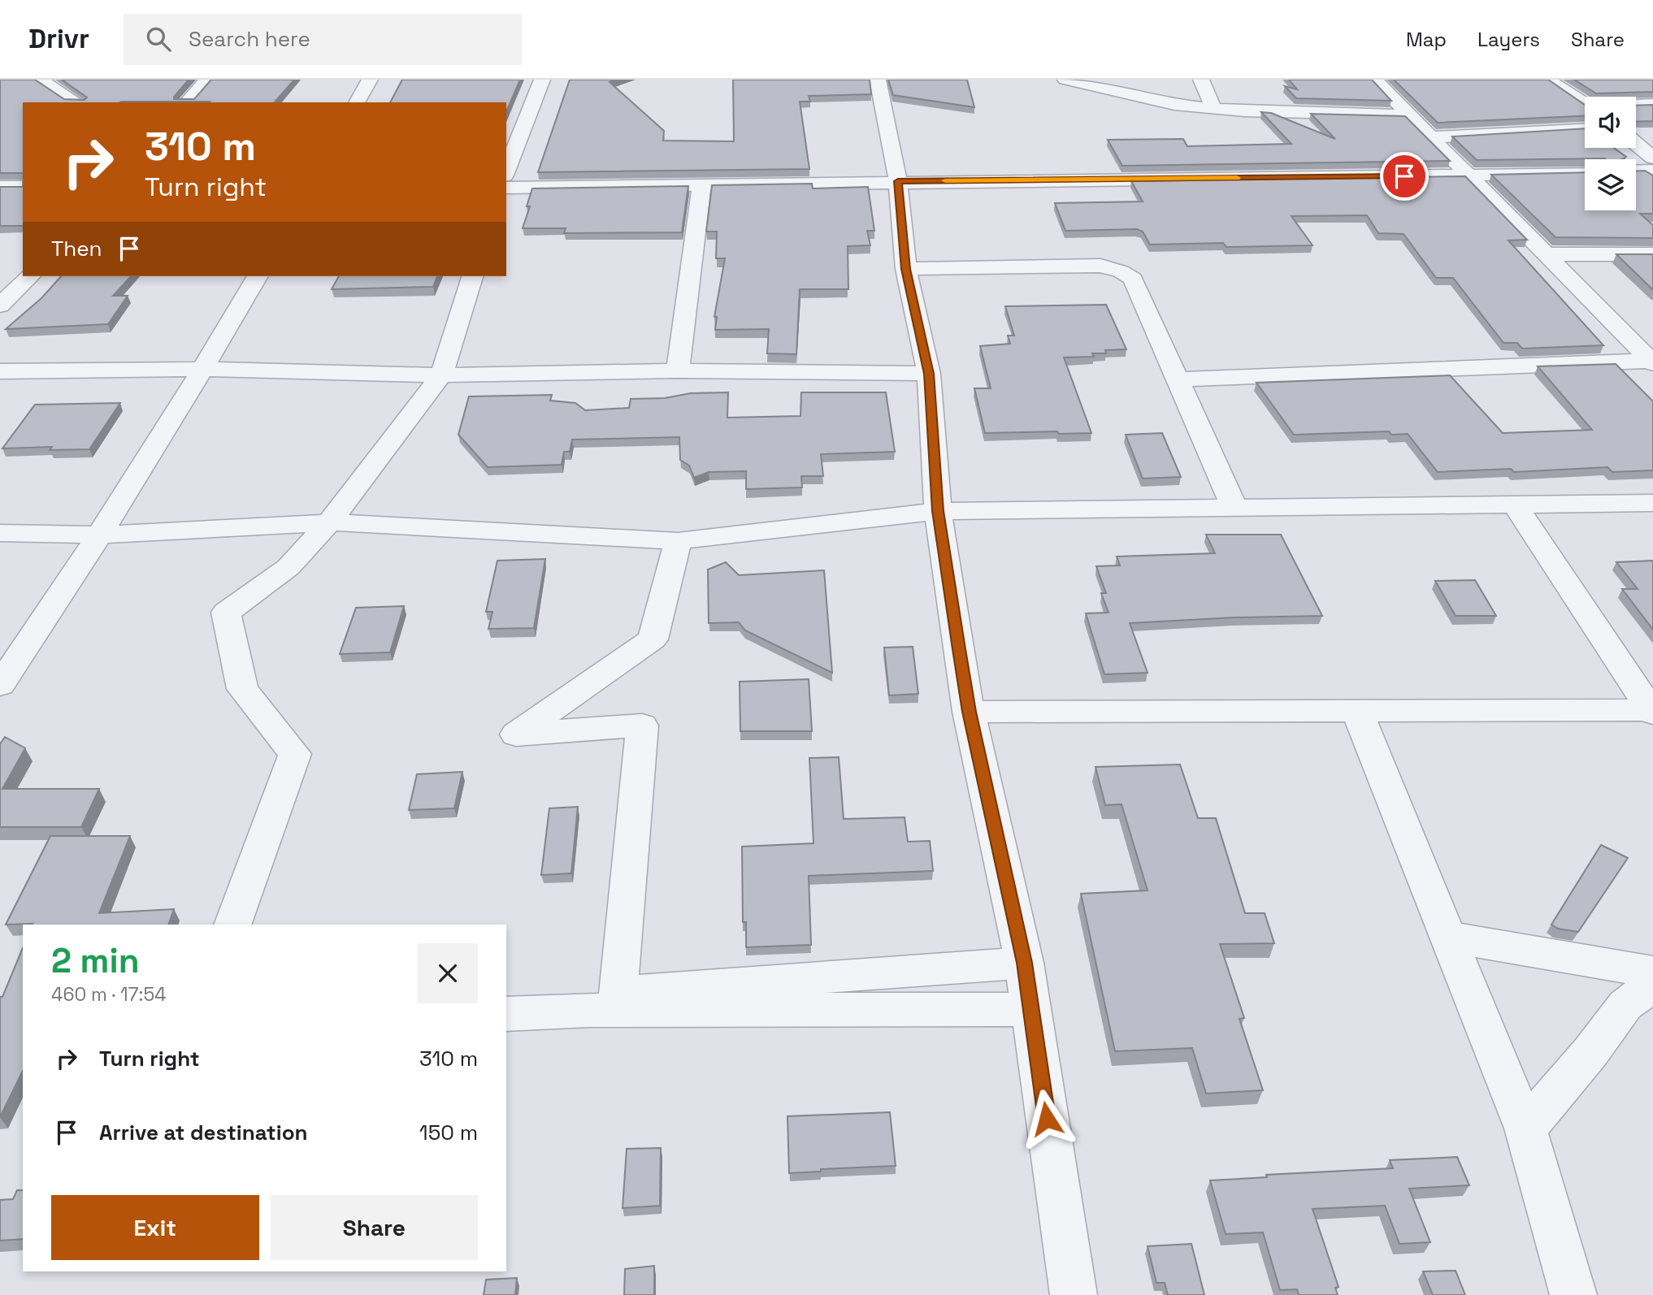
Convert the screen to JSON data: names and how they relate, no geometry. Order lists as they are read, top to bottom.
{
  "page": {
    "header": "Drivr",
    "search": "Search here",
    "nav": ["Map", "Layers", "Share"],
    "turn": ["310 m", "Turn right"],
    "then": "Then",
    "heading": ["2 min", "460 m · 17:54"],
    "list": [
      {
        "name": "Turn right",
        "value": "310 m"
      },
      {
        "name": "Arrive at destination",
        "value": "150 m"
      }
    ],
    "buttons": ["Exit", "Share"]
  }
}
